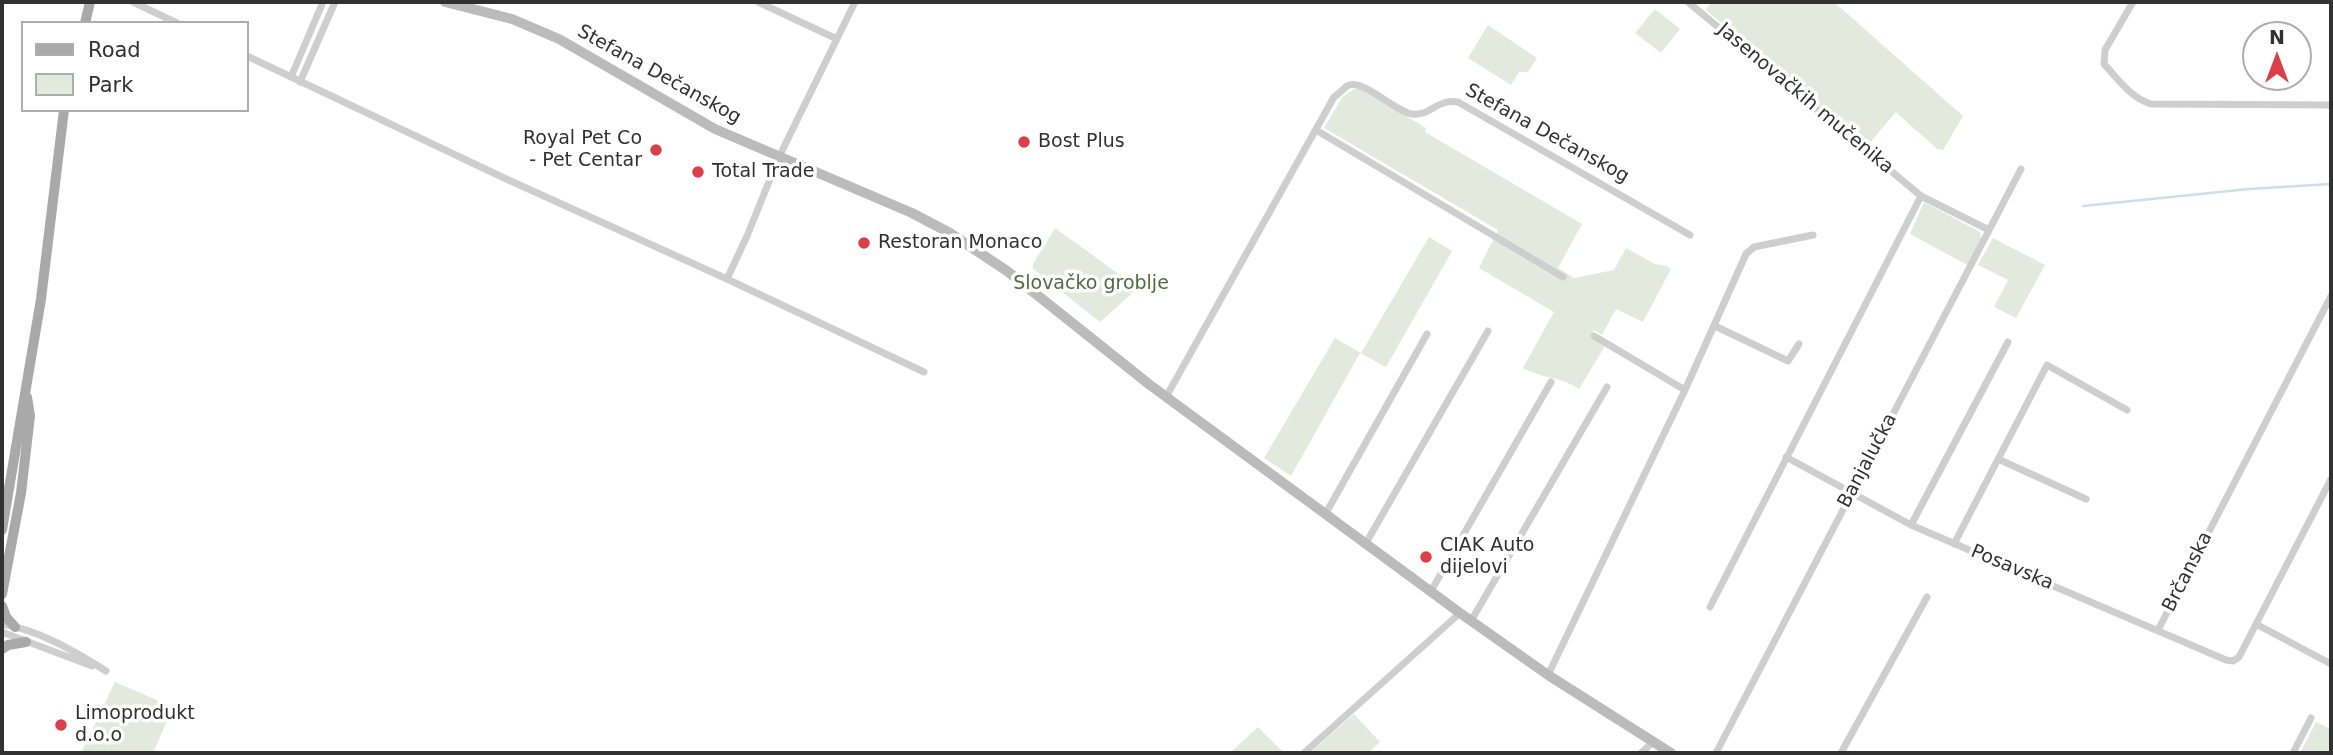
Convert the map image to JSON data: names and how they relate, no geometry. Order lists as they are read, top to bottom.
{
  "streets": {
    "main road": ["Stefana Dečanskog"],
    "street": [
      "Jasenovačkih mučenika",
      "Banjalučka",
      "Posavska",
      "Brčanska"
    ]
  },
  "crossings": [
    ["Jasenovačkih mučenika", "Banjalučka"],
    ["Posavska", "Brčanska"]
  ],
  "parks": ["Slovačko groblje"],
  "places": [
    "Bost Plus",
    "Royal Pet Co - Pet Centar",
    "Total Trade",
    "Restoran Monaco",
    "CIAK Auto dijelovi",
    "Limoprodukt d.o.o"
  ],
  "legend": ["Road", "Park"],
  "north": "top"
}
